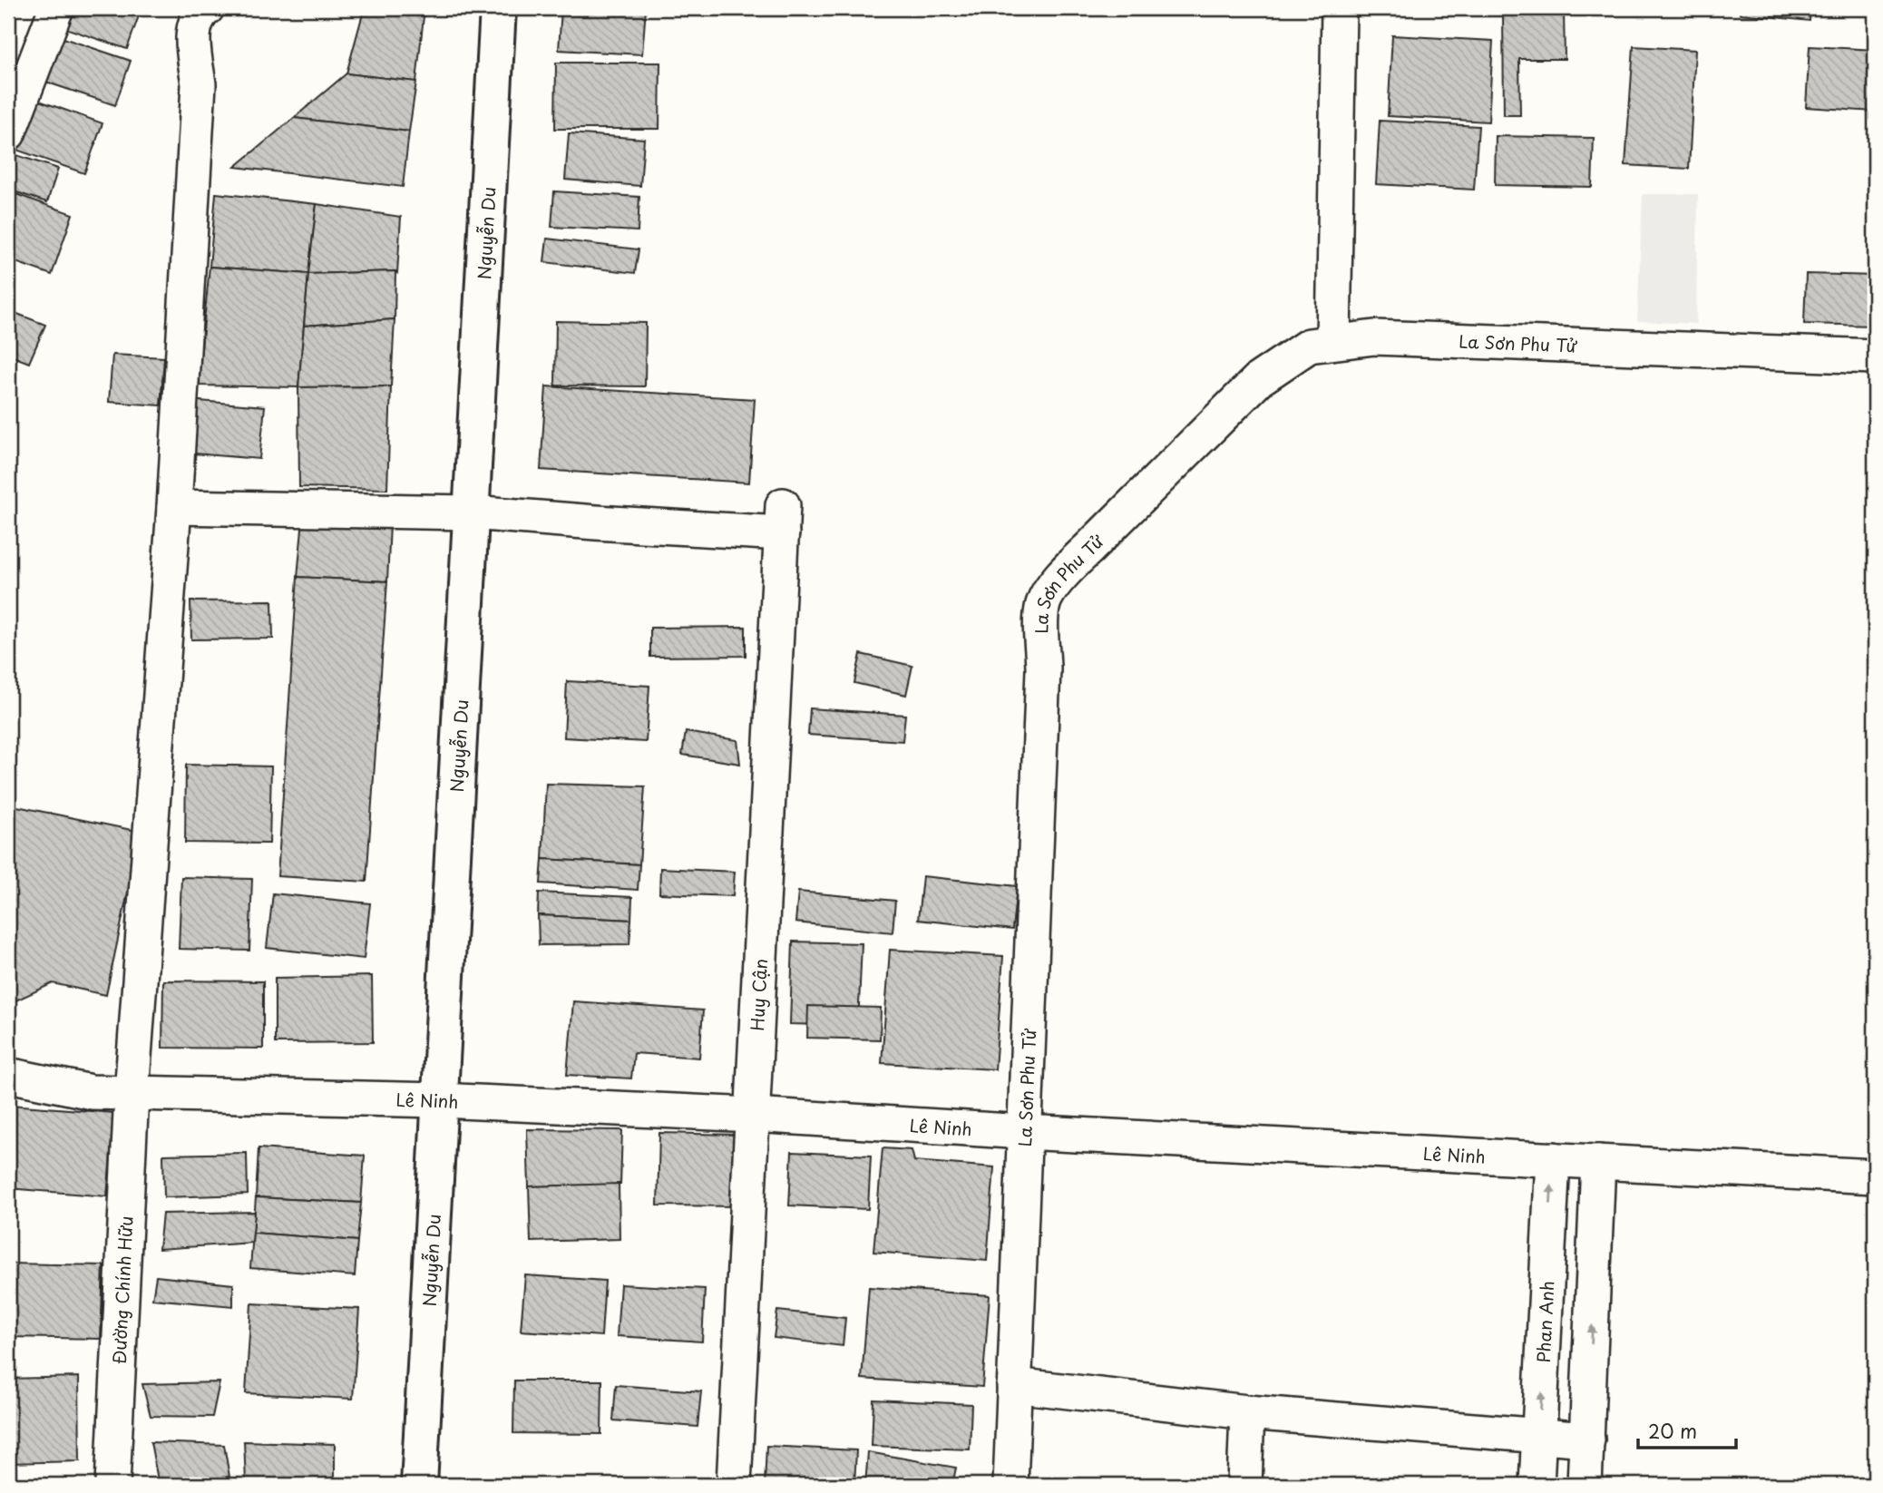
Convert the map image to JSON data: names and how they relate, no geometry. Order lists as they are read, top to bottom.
{
  "streets": {
    "main road": ["Nguyễn Du"],
    "street": [
      "La Sơn Phu Tử",
      "Huy Cận",
      "Lê Ninh",
      "Đường Chính Hữu",
      "Phan Anh"
    ]
  },
  "crossings": [
    ["Nguyễn Du", "Huy Cận"],
    ["Nguyễn Du", "Lê Ninh"],
    ["La Sơn Phu Tử", "Lê Ninh"],
    ["Huy Cận", "Lê Ninh"],
    ["Lê Ninh", "Đường Chính Hữu"],
    ["Lê Ninh", "Phan Anh"]
  ],
  "scale_bar": "20 m"
}
